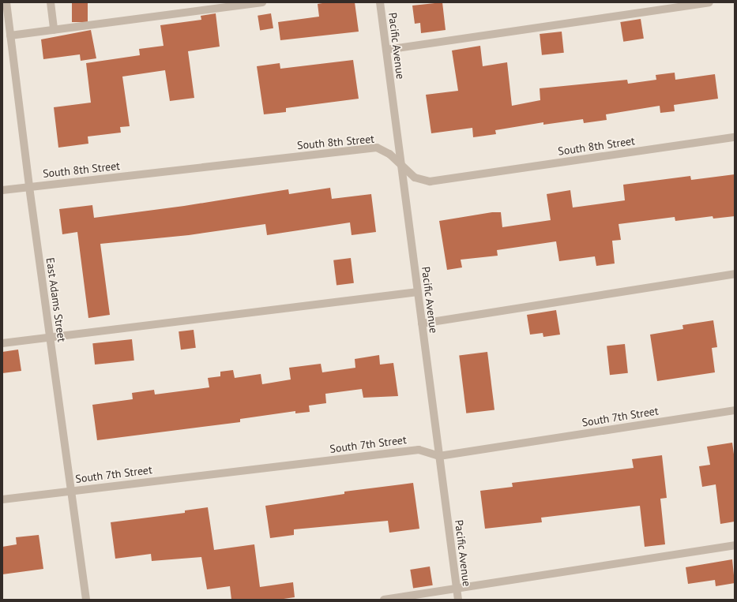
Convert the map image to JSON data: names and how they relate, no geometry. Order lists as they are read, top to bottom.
{
  "streets": {
    "street": [
      "Pacific Avenue",
      "South 8th Street",
      "East Adams Street",
      "South 7th Street"
    ]
  },
  "crossings": [
    ["Pacific Avenue", "South 8th Street"],
    ["Pacific Avenue", "South 7th Street"],
    ["South 8th Street", "East Adams Street"],
    ["East Adams Street", "South 7th Street"]
  ]
}
